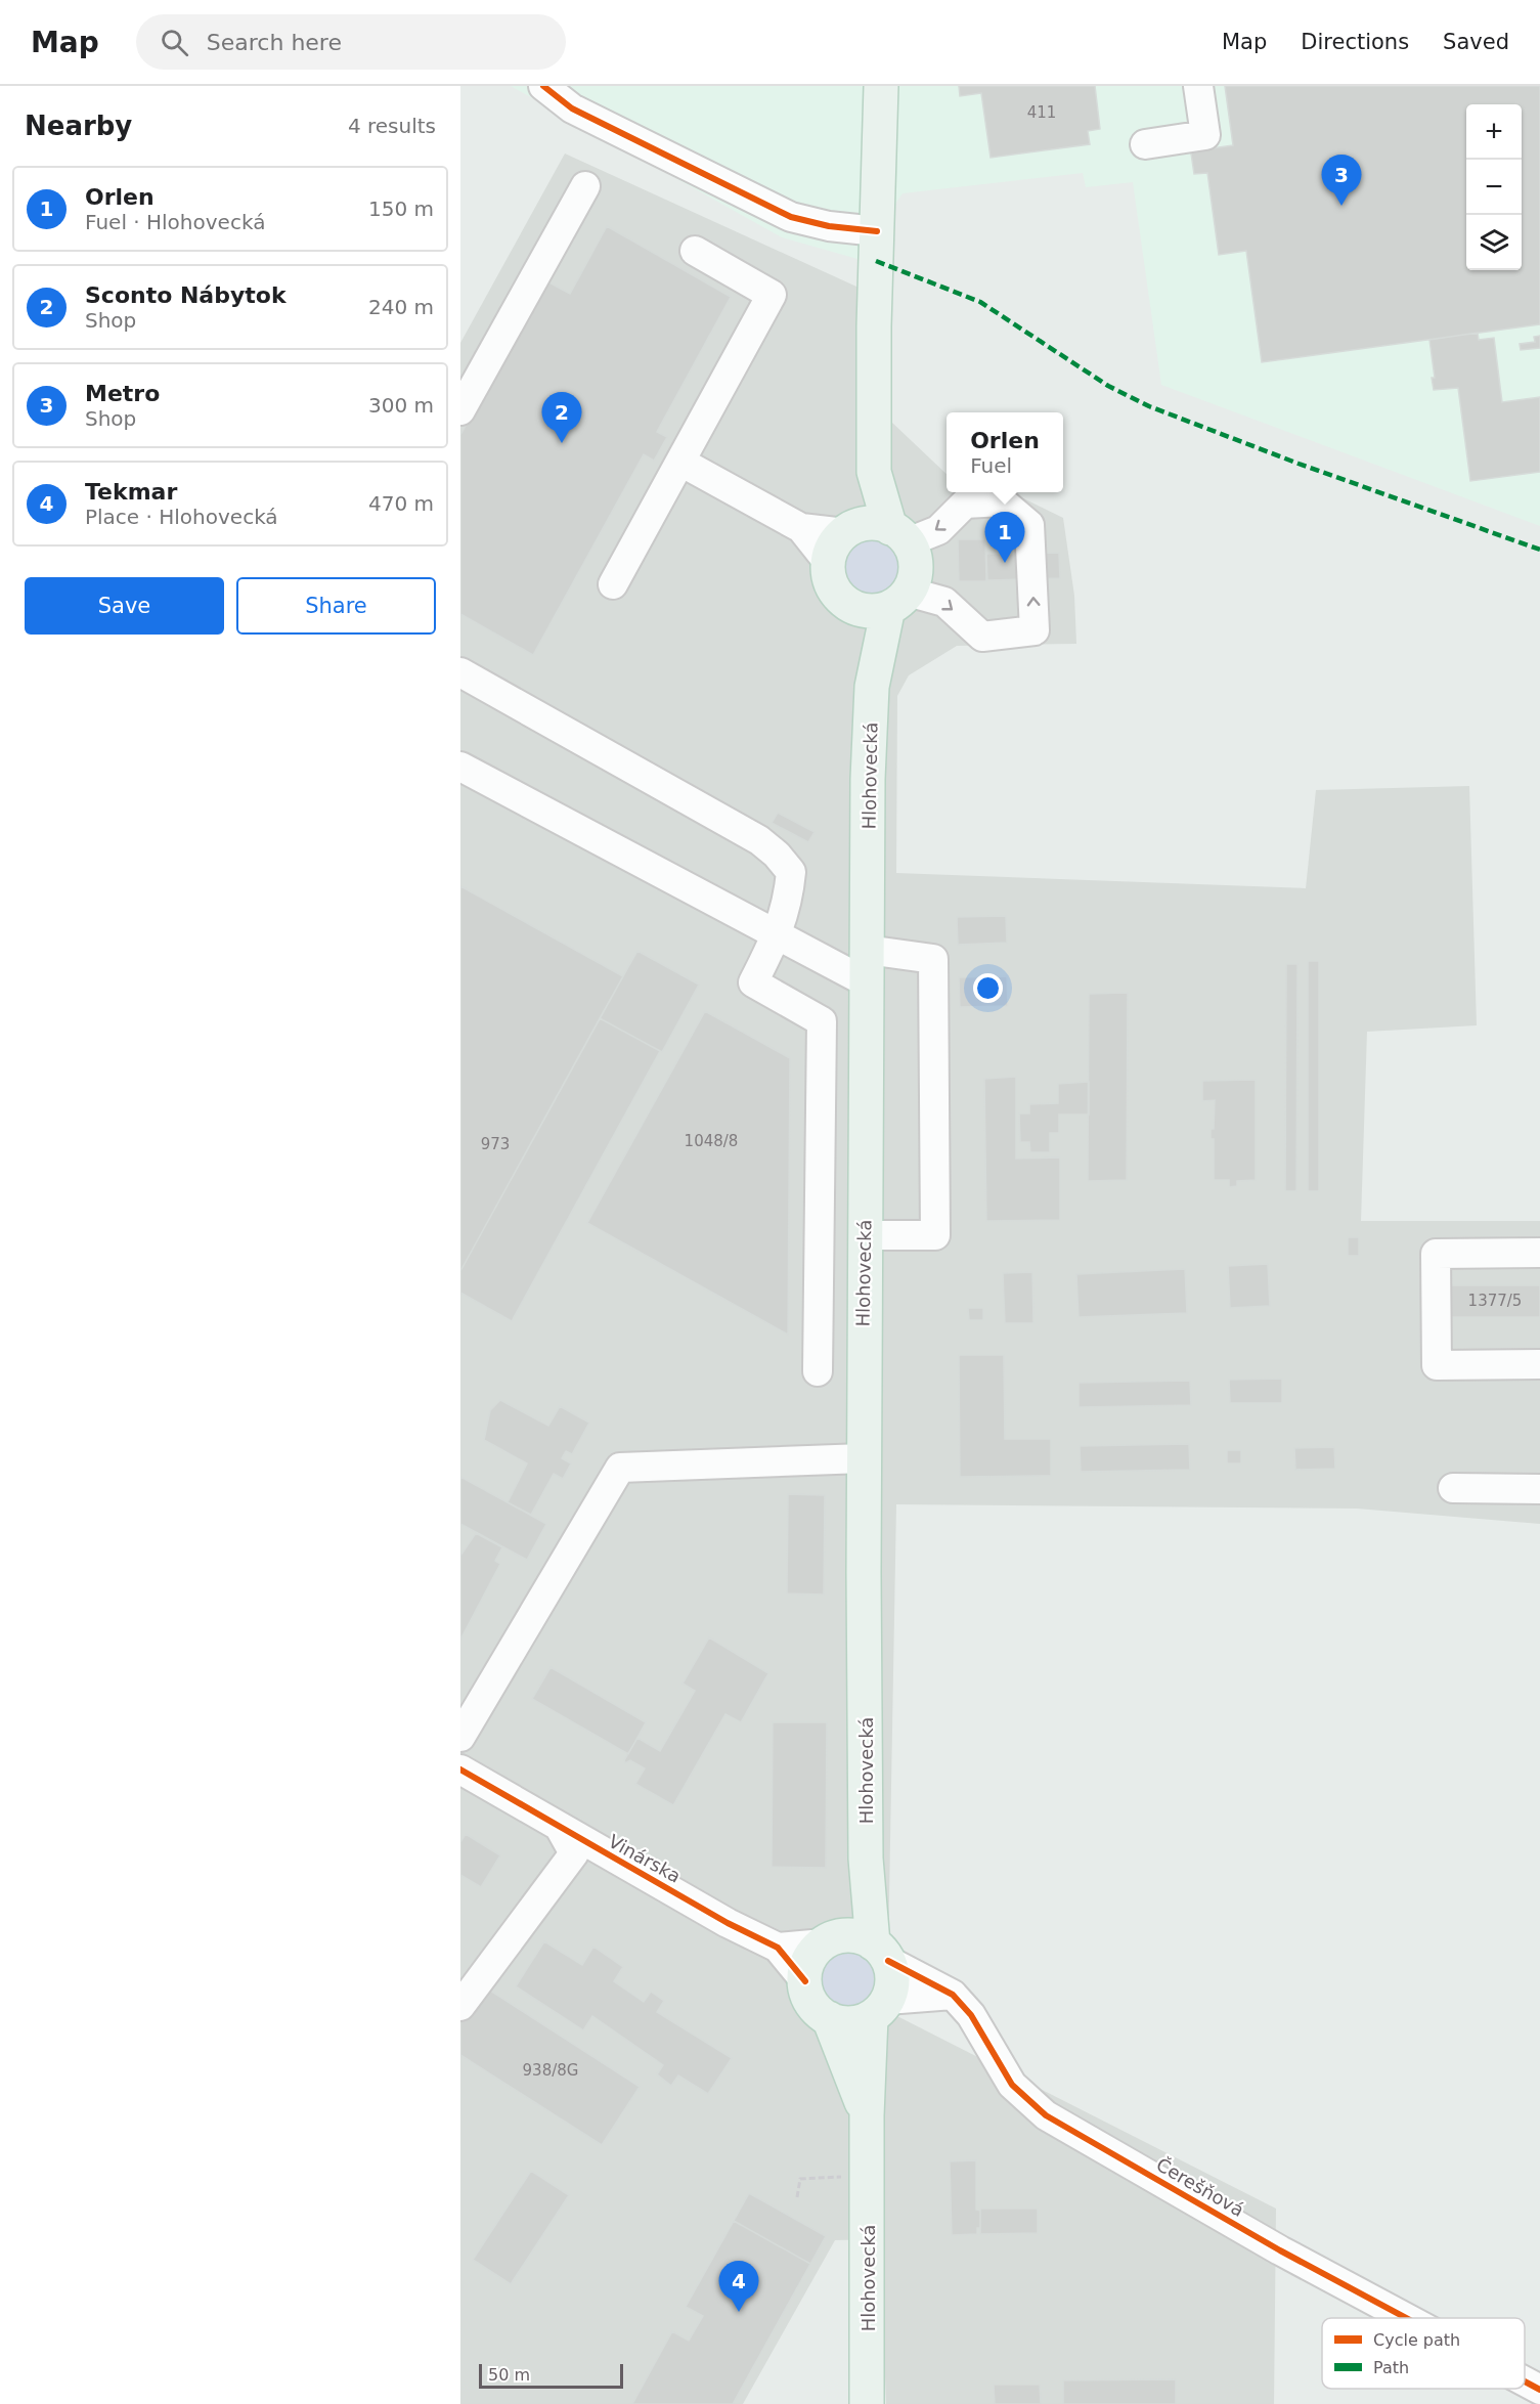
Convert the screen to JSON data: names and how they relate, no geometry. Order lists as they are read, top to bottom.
{
  "streets": {
    "main road": ["Hlohovecká"],
    "street": ["Vinárska", "Čerešňová"]
  },
  "crossings": [
    ["Hlohovecká", "Vinárska"],
    ["Hlohovecká", "Čerešňová"],
    ["Vinárska", "Čerešňová"]
  ],
  "house_numbers": [
    "411",
    "1048/8",
    "973",
    "1377/5",
    "938/8G"
  ],
  "legend": ["Cycle path", "Path"],
  "scale_bar": "50 m",
  "page": {
    "header": "Map",
    "search": "Search here",
    "nav": ["Map", "Directions", "Saved"],
    "heading": ["Nearby", "4 results"],
    "map_buttons": ["+", "−"],
    "pins": [
      "3",
      "2",
      "1",
      "4"
    ],
    "list": [
      {
        "mark": "1",
        "name": "Orlen",
        "note": "Fuel · Hlohovecká",
        "value": "150 m"
      },
      {
        "mark": "2",
        "name": "Sconto Nábytok",
        "note": "Shop",
        "value": "240 m"
      },
      {
        "mark": "3",
        "name": "Metro",
        "note": "Shop",
        "value": "300 m"
      },
      {
        "mark": "4",
        "name": "Tekmar",
        "note": "Place · Hlohovecká",
        "value": "470 m"
      }
    ],
    "popup": ["Orlen", "Fuel"],
    "buttons": ["Save", "Share"],
    "scale": "50 m"
  }
}
